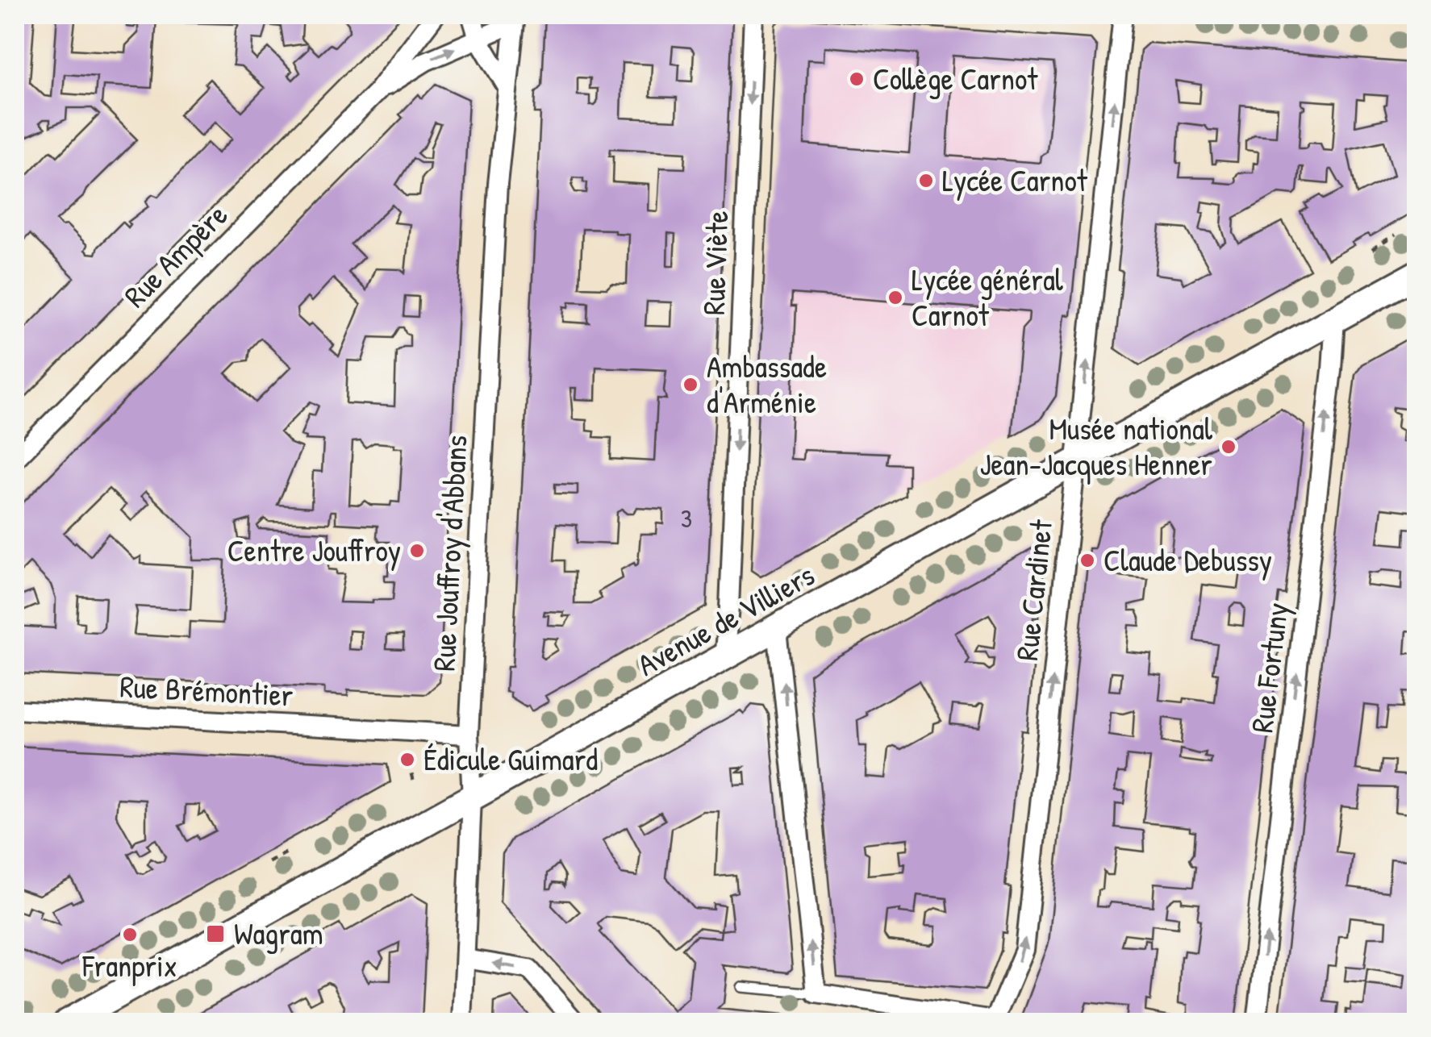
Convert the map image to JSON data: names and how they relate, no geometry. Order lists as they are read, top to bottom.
{
  "streets": {
    "main road": ["Avenue de Villiers"],
    "street": [
      "Rue Ampère",
      "Rue Viète",
      "Rue Jouffroy d'Abbans",
      "Rue Cardinet",
      "Rue Fortuny",
      "Rue Brémontier"
    ]
  },
  "crossings": [
    ["Rue Ampère", "Rue Jouffroy d'Abbans"],
    ["Rue Viète", "Avenue de Villiers"],
    ["Rue Jouffroy d'Abbans", "Avenue de Villiers"],
    ["Rue Jouffroy d'Abbans", "Rue Brémontier"],
    ["Rue Cardinet", "Avenue de Villiers"],
    ["Avenue de Villiers", "Rue Fortuny"]
  ],
  "one_way": ["Rue Viète", "Rue Cardinet", "Rue Fortuny"],
  "places": {
    "other": [
      "Collège Carnot",
      "Lycée Carnot",
      "Lycée général Carnot",
      "Ambassade d'Arménie",
      "Musée national Jean-Jacques Henner",
      "Centre Jouffroy",
      "Claude Debussy",
      "Édicule Guimard",
      "Franprix"
    ],
    "transit": ["Wagram"]
  },
  "house_numbers": ["3"]
}
